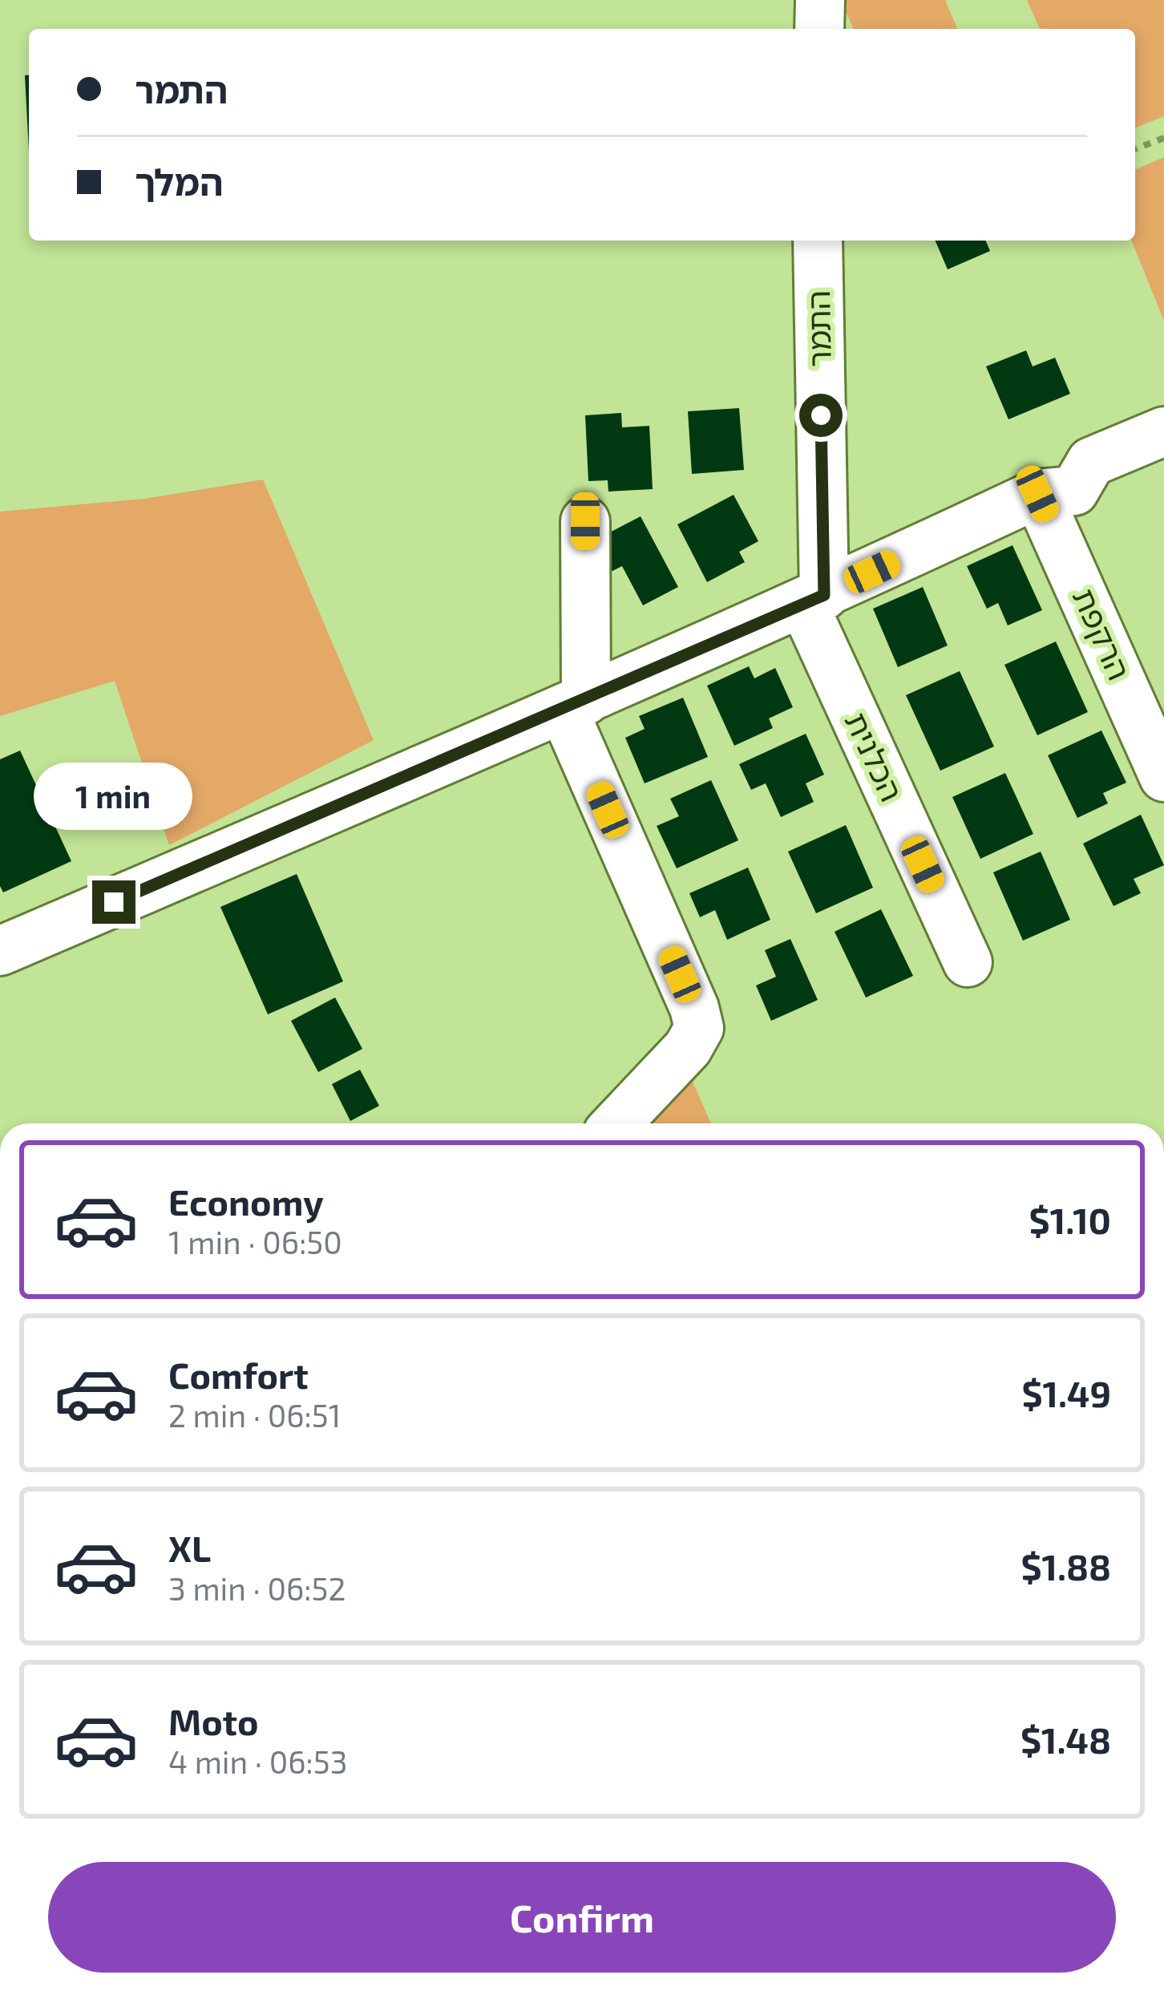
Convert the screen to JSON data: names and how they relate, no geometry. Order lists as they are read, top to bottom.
{
  "streets": {
    "street": ["התמר", "הרקפת", "הכלנית"]
  },
  "crossings": [
    ["התמר", "הכלנית"]
  ],
  "page": {
    "banner": ["התמר", "המלך"],
    "bubble": "1 min",
    "list": [
      {
        "name": "Economy",
        "note": "1 min · 06:50",
        "value": "$1.10"
      },
      {
        "name": "Comfort",
        "note": "2 min · 06:51",
        "value": "$1.49"
      },
      {
        "name": "XL",
        "note": "3 min · 06:52",
        "value": "$1.88"
      },
      {
        "name": "Moto",
        "note": "4 min · 06:53",
        "value": "$1.48"
      }
    ],
    "buttons": "Confirm"
  }
}
